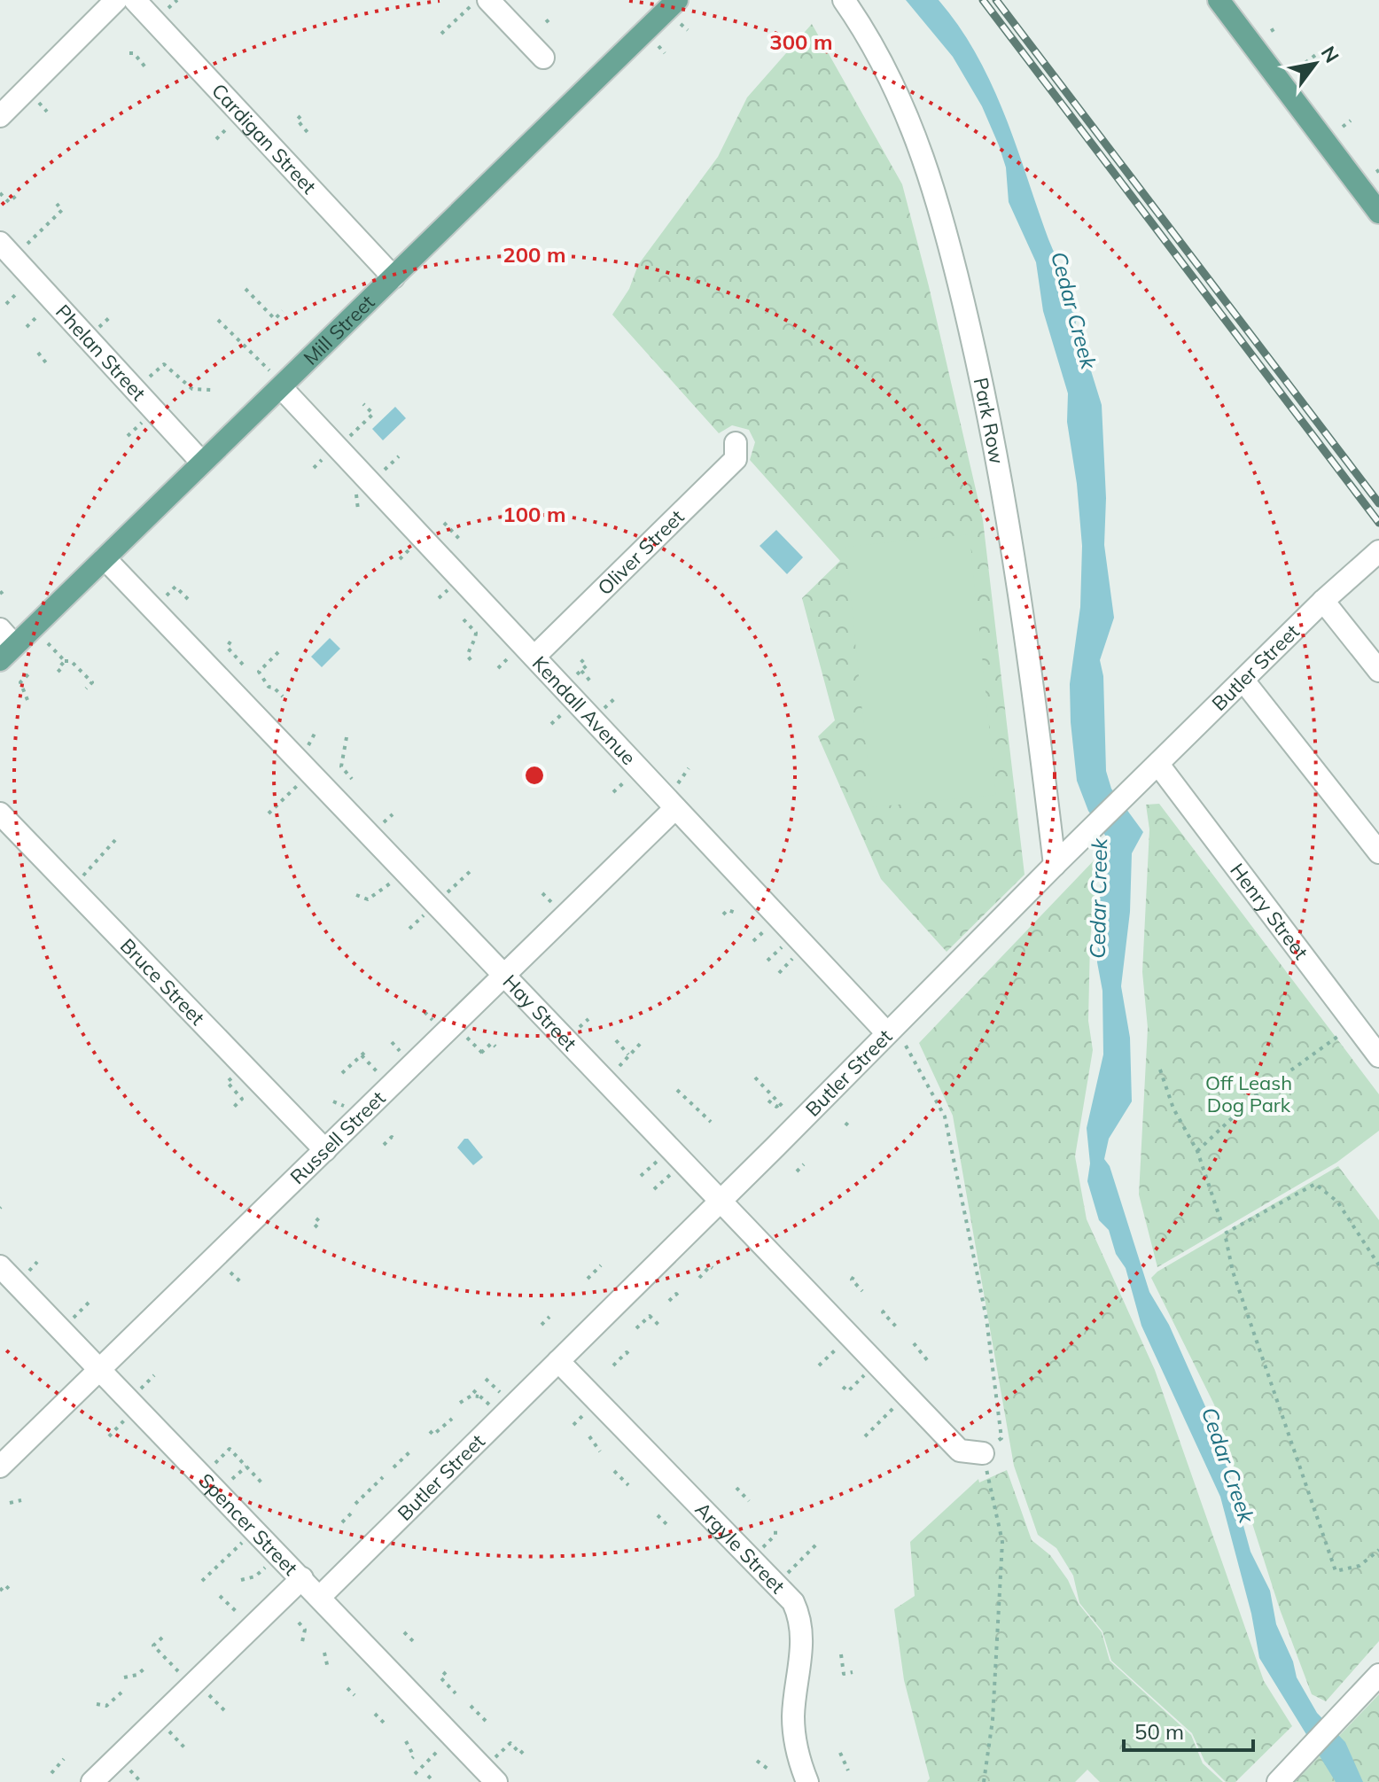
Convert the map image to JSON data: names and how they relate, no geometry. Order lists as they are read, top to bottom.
{
  "streets": {
    "main road": ["Mill Street"],
    "street": [
      "Cardigan Street",
      "Phelan Street",
      "Park Row",
      "Oliver Street",
      "Butler Street",
      "Kendall Avenue",
      "Henry Street",
      "Bruce Street",
      "Hay Street",
      "Russell Street",
      "Spencer Street",
      "Argyle Street"
    ]
  },
  "crossings": [
    ["Cardigan Street", "Mill Street"],
    ["Mill Street", "Phelan Street"],
    ["Mill Street", "Kendall Avenue"],
    ["Mill Street", "Hay Street"],
    ["Park Row", "Butler Street"],
    ["Oliver Street", "Kendall Avenue"],
    ["Butler Street", "Kendall Avenue"],
    ["Butler Street", "Henry Street"],
    ["Butler Street", "Hay Street"],
    ["Butler Street", "Spencer Street"],
    ["Butler Street", "Argyle Street"],
    ["Kendall Avenue", "Russell Street"],
    ["Bruce Street", "Russell Street"],
    ["Hay Street", "Russell Street"],
    ["Russell Street", "Spencer Street"]
  ],
  "water": ["Cedar Creek"],
  "parks": ["Off Leash Dog Park"],
  "scale_bar": "50 m",
  "north": "top right",
  "rings": ["300 m", "200 m", "100 m"]
}
